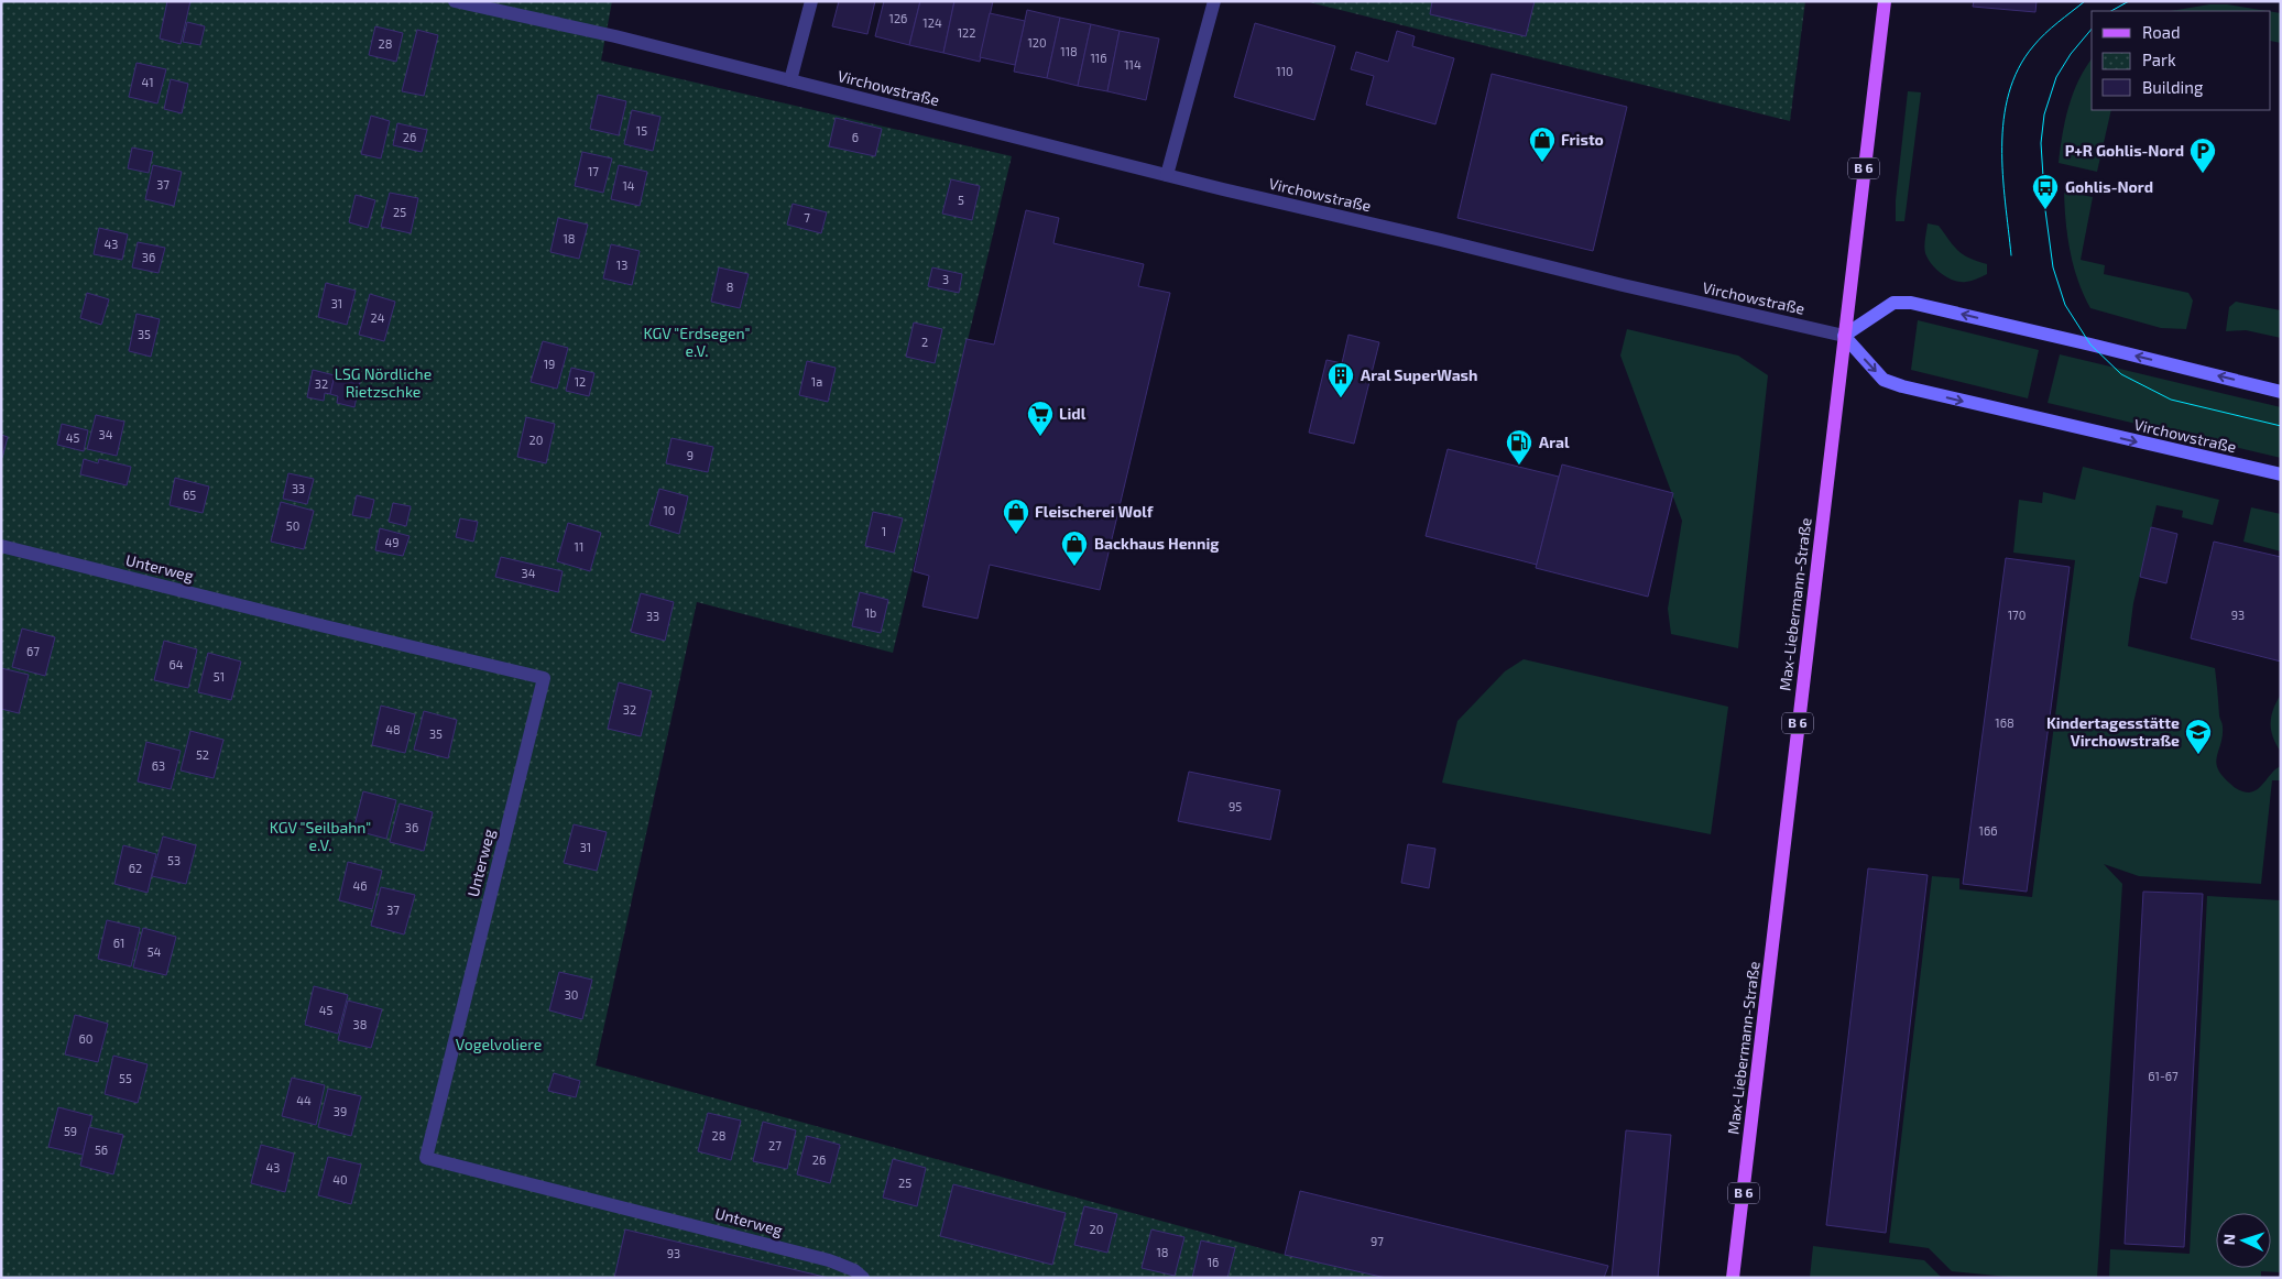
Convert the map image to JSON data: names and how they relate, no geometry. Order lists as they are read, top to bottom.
{
  "streets": {
    "main road": ["Virchowstraße", "B 6", "Max-Liebermann-Straße"],
    "street": ["Unterweg"]
  },
  "crossings": [
    ["Virchowstraße", "Max-Liebermann-Straße"]
  ],
  "parks": [
    "KGV \"Erdsegen\" e.V.",
    "LSG Nördliche Rietzschke",
    "KGV \"Seilbahn\" e.V.",
    "Vogelvoliere"
  ],
  "places": {
    "shop": ["Fristo", "Fleischerei Wolf", "Backhaus Hennig"],
    "parking": ["P+R Gohlis-Nord"],
    "bus stop": ["Gohlis-Nord"],
    "building": ["Aral SuperWash"],
    "supermarket": ["Lidl"],
    "fuel station": ["Aral"],
    "school or university": ["Kindertagesstätte Virchowstraße"]
  },
  "house_numbers": [
    "126",
    "124",
    "122",
    "120",
    "28",
    "118",
    "116",
    "114",
    "110",
    "41",
    "15",
    "26",
    "6",
    "17",
    "37",
    "14",
    "5",
    "25",
    "7",
    "18",
    "43",
    "36",
    "13",
    "3",
    "8",
    "31",
    "24",
    "35",
    "2",
    "19",
    "12",
    "1a",
    "32",
    "34",
    "45",
    "20",
    "9",
    "33",
    "65",
    "10",
    "50",
    "1",
    "49",
    "11",
    "34",
    "1b",
    "170",
    "93",
    "33",
    "67",
    "64",
    "51",
    "32",
    "168",
    "48",
    "35",
    "52",
    "63",
    "95",
    "36",
    "166",
    "31",
    "53",
    "62",
    "46",
    "37",
    "61",
    "54",
    "30",
    "45",
    "38",
    "60",
    "61-67",
    "55",
    "44",
    "39",
    "59",
    "28",
    "27",
    "56",
    "26",
    "43",
    "40",
    "25",
    "20",
    "97",
    "18",
    "93",
    "16"
  ],
  "legend": ["Road", "Park", "Building"],
  "north": "left"
}
